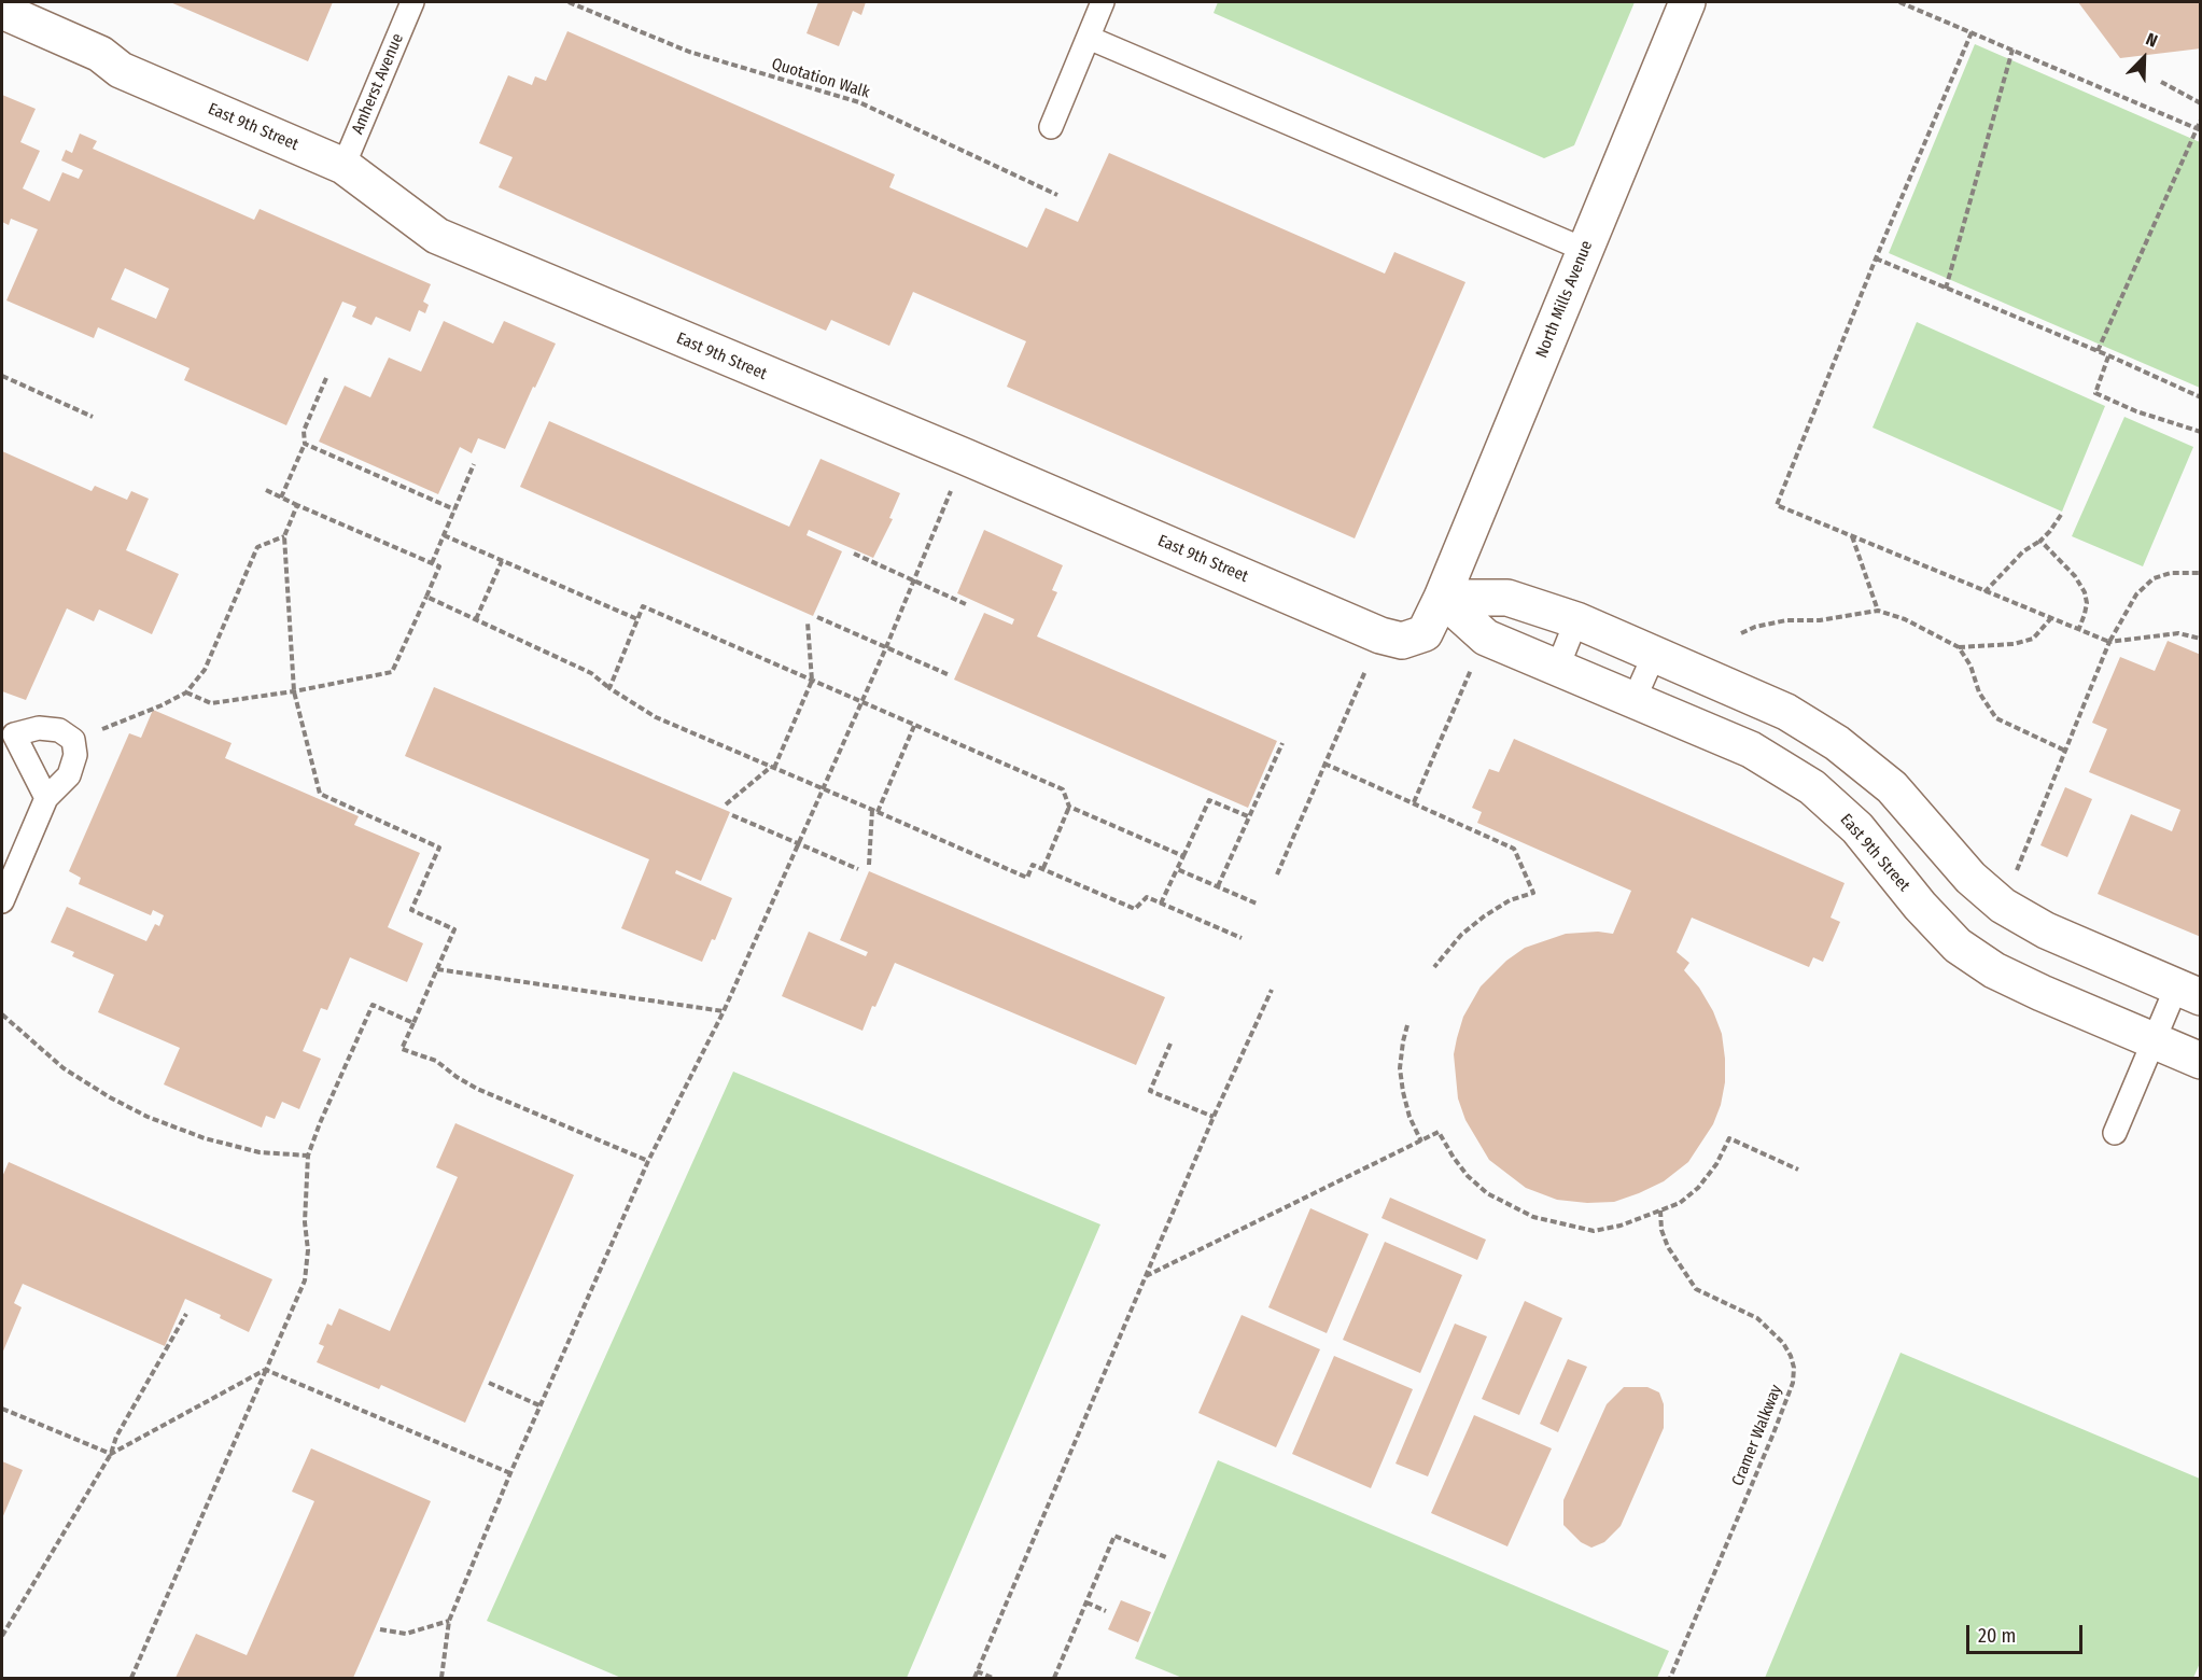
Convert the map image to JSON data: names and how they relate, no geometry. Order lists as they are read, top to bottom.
{
  "streets": {
    "street": ["East 9th Street", "North Mills Avenue"],
    "lane": ["Amherst Avenue"],
    "path": ["Quotation Walk", "Cramer Walkway"]
  },
  "crossings": [
    ["Amherst Avenue", "East 9th Street"],
    ["East 9th Street", "North Mills Avenue"]
  ],
  "scale_bar": "20 m",
  "north": "top right"
}
